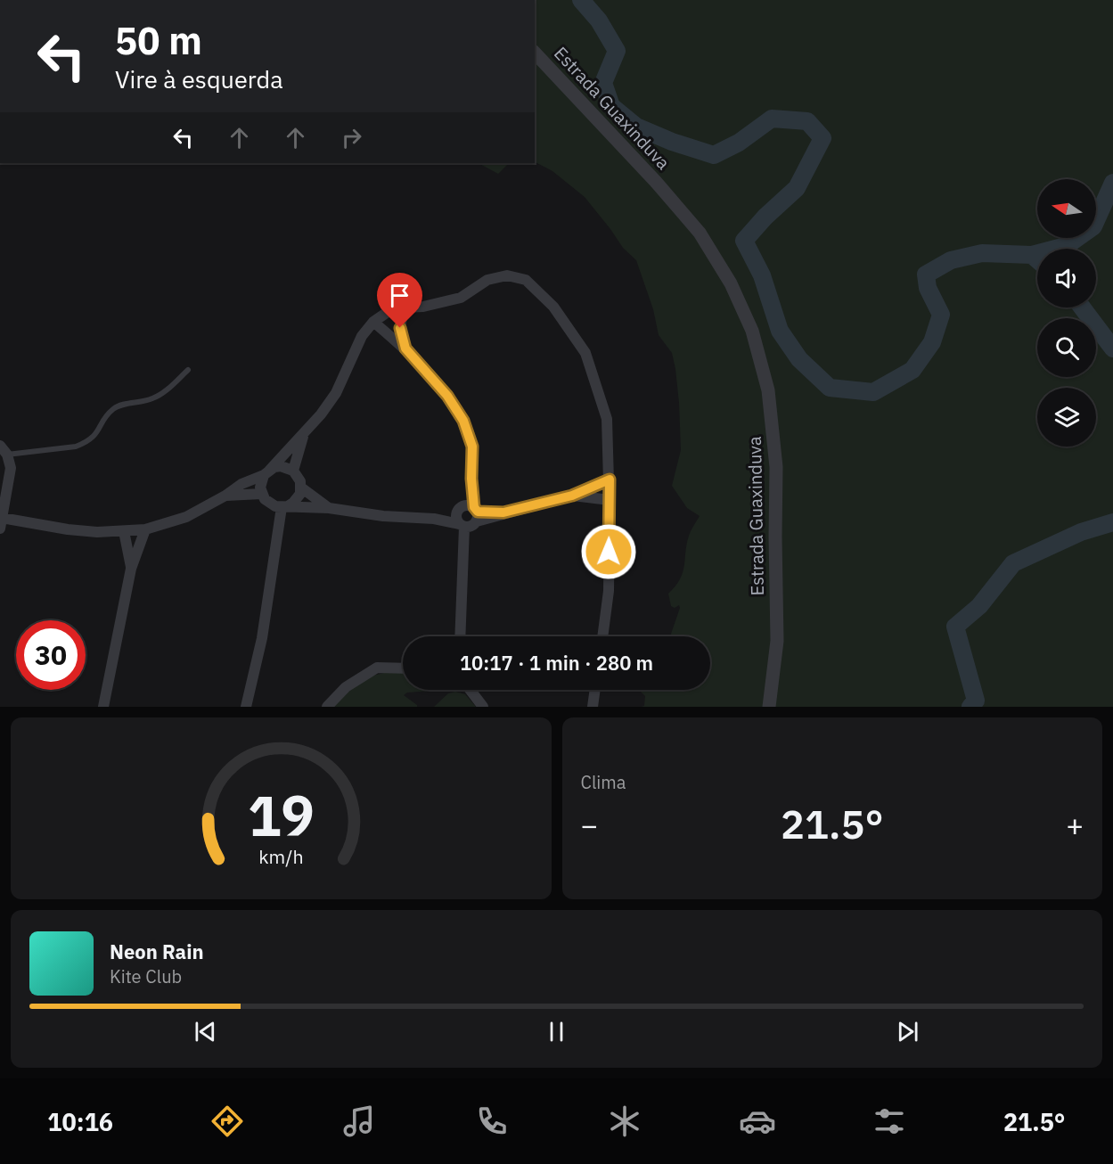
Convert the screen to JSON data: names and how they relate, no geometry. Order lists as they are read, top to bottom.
{
  "streets": {
    "street": ["Estrada Guaxinduva"]
  },
  "north": "left",
  "page": {
    "turn": ["50 m", "Vire à esquerda"],
    "limit": "30",
    "trip": "10:17 · 1 min · 280 m",
    "tile": "Clima",
    "heat": ["−", "21.5°", "+"],
    "song": ["Neon Rain", "Kite Club"],
    "tabs": ["10:16", "21.5°"],
    "gauge": ["19", "km/h"]
  }
}
